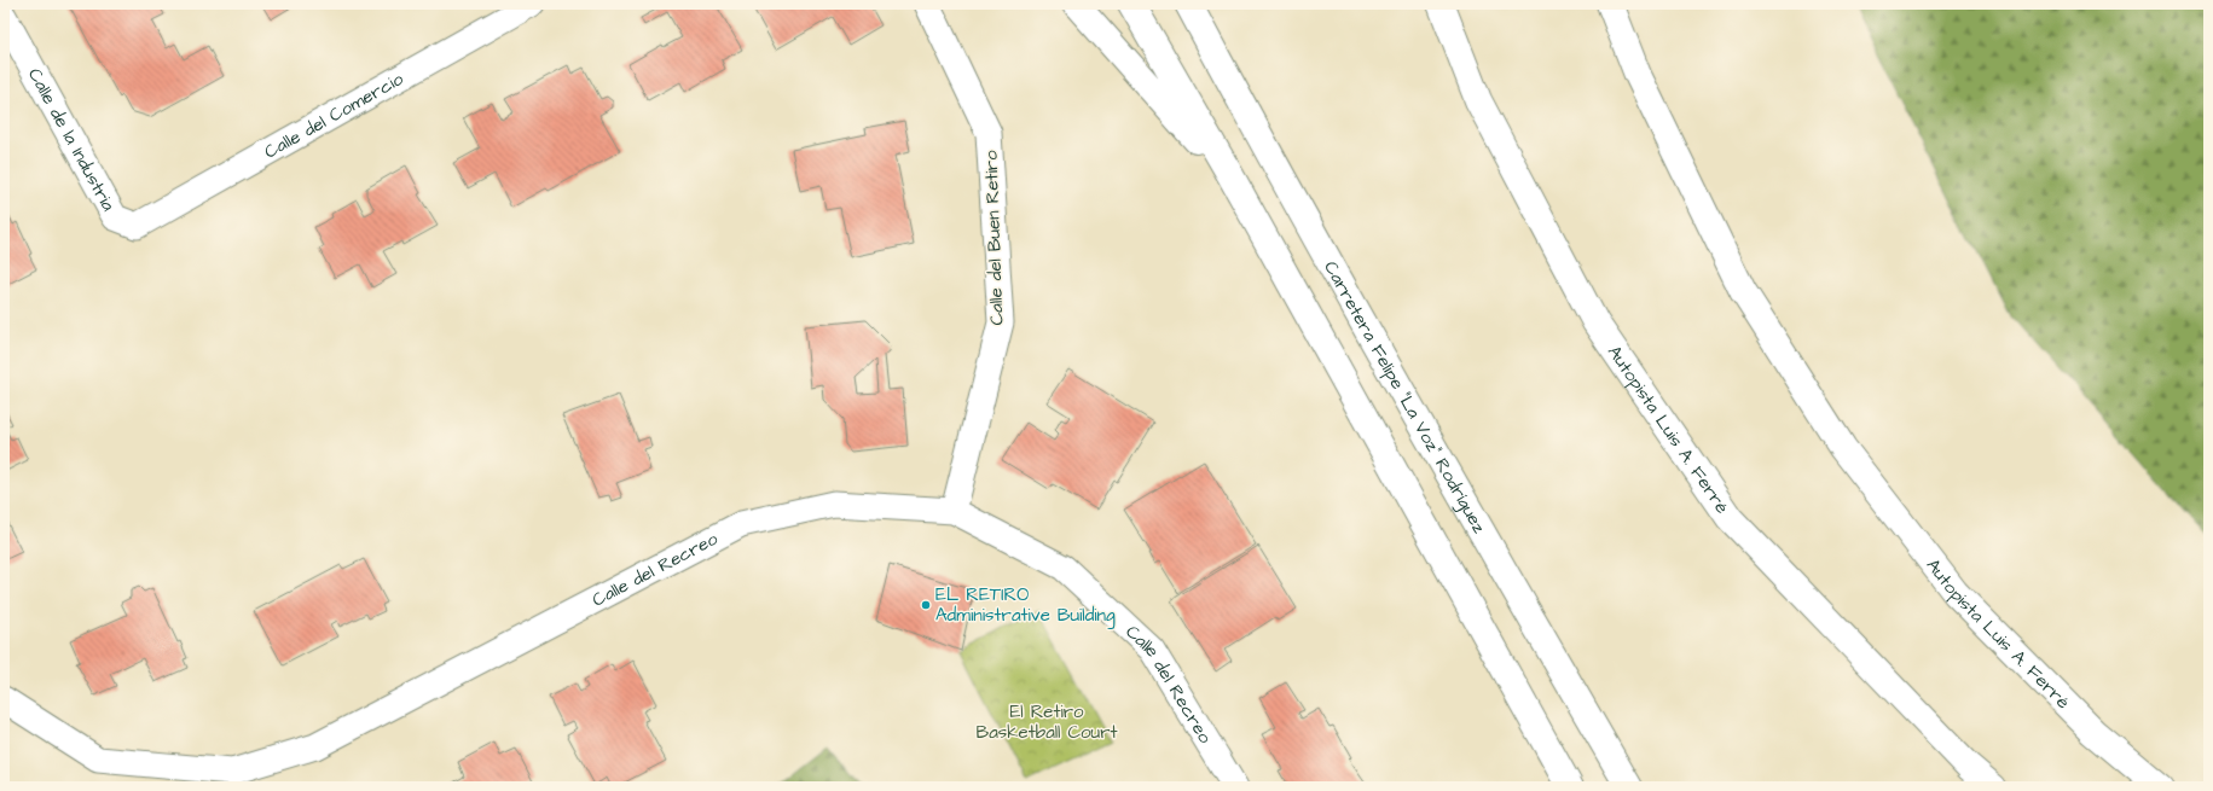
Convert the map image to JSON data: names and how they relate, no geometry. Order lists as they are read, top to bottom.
{
  "streets": {
    "highway": ["Carretera Felipe \"La Voz\" Rodríguez", "Autopista Luis A. Ferré"],
    "street": [
      "Calle del Comercio",
      "Calle de la Industria",
      "Calle del Buen Retiro",
      "Calle del Recreo"
    ]
  },
  "crossings": [
    ["Calle del Comercio", "Calle de la Industria"],
    ["Calle del Buen Retiro", "Calle del Recreo"]
  ],
  "parks": ["El Retiro Basketball Court"],
  "places": ["EL RETIRO Administrative Building"]
}
